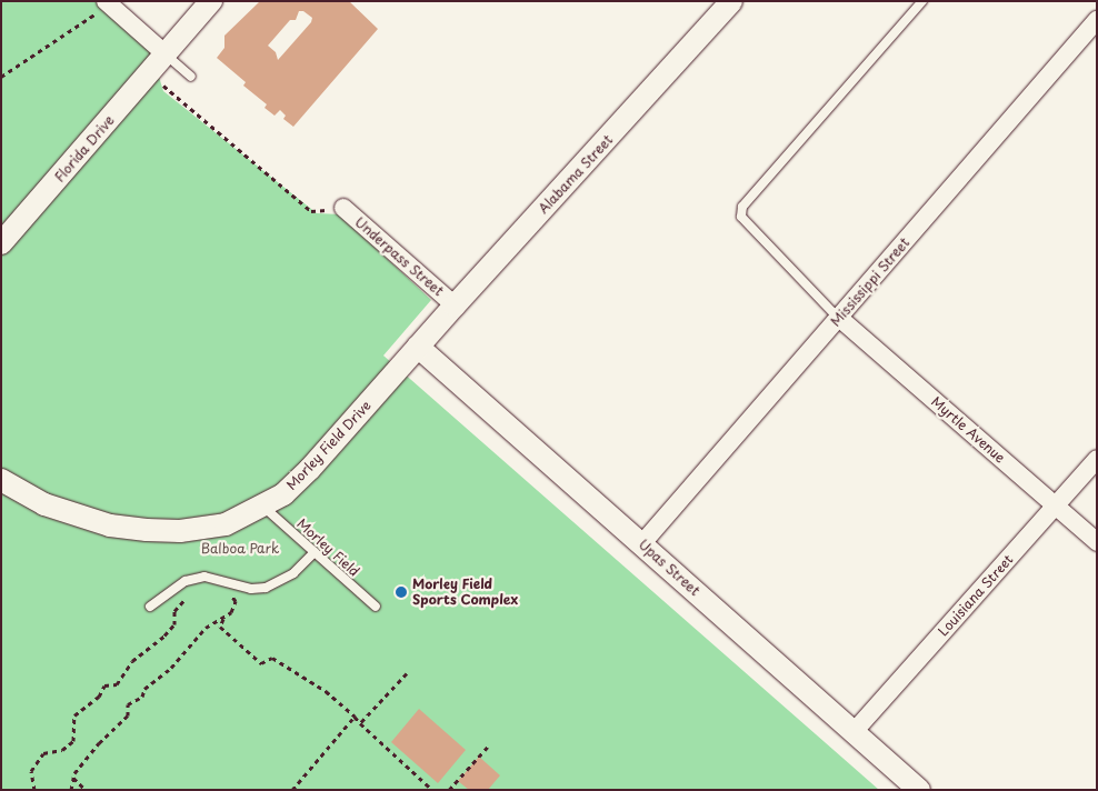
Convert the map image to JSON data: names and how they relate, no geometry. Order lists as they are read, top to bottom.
{
  "streets": {
    "street": [
      "Florida Drive",
      "Alabama Street",
      "Underpass Street",
      "Mississippi Street",
      "Myrtle Avenue",
      "Morley Field Drive",
      "Upas Street",
      "Louisiana Street"
    ],
    "lane": ["Morley Field"]
  },
  "crossings": [
    ["Alabama Street", "Underpass Street"],
    ["Alabama Street", "Morley Field Drive"],
    ["Alabama Street", "Upas Street"],
    ["Mississippi Street", "Myrtle Avenue"],
    ["Mississippi Street", "Upas Street"],
    ["Myrtle Avenue", "Louisiana Street"],
    ["Morley Field Drive", "Morley Field"],
    ["Morley Field Drive", "Upas Street"],
    ["Upas Street", "Louisiana Street"]
  ],
  "parks": ["Balboa Park"],
  "places": ["Morley Field Sports Complex"]
}
